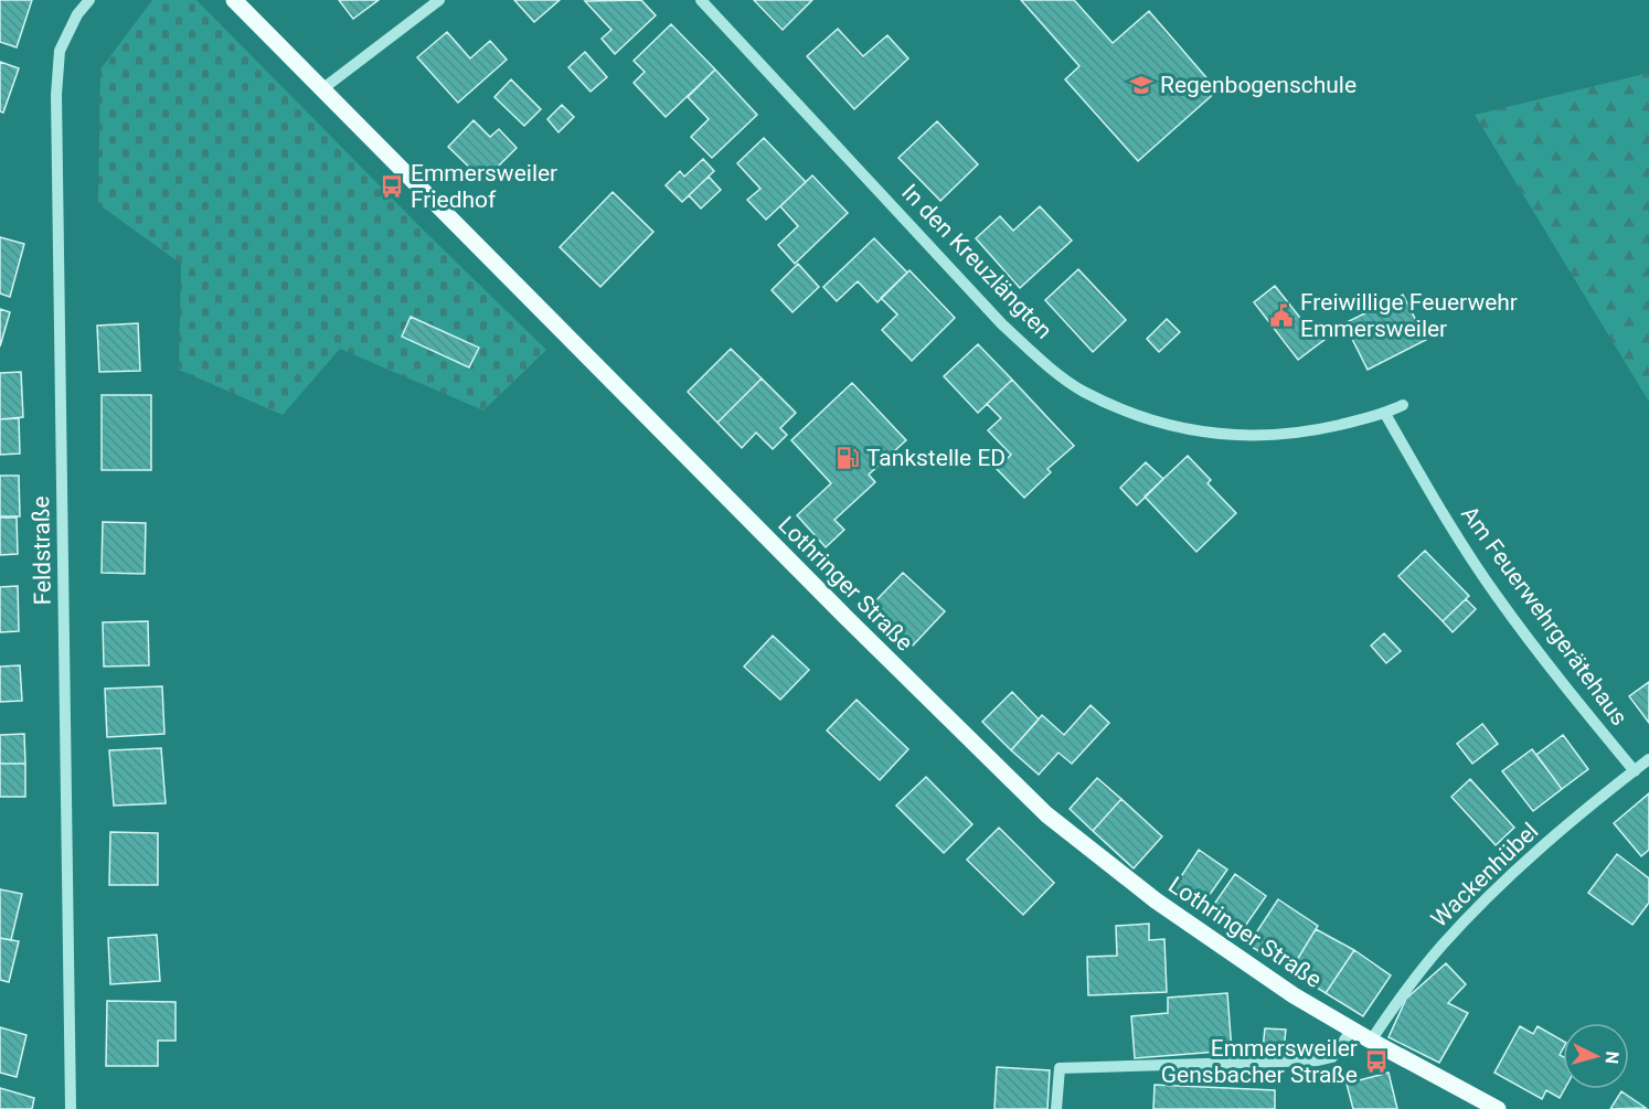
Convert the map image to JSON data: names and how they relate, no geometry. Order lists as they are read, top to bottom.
{
  "streets": {
    "main road": ["Lothringer Straße"],
    "street": [
      "In den Kreuzlängten",
      "Feldstraße",
      "Am Feuerwehrgerätehaus",
      "Wackenhübel"
    ]
  },
  "crossings": [
    ["In den Kreuzlängten", "Am Feuerwehrgerätehaus"],
    ["Lothringer Straße", "Wackenhübel"],
    ["Am Feuerwehrgerätehaus", "Wackenhübel"]
  ],
  "places": {
    "school or university": ["Regenbogenschule"],
    "bus stop": ["Emmersweiler Friedhof", "Emmersweiler Gensbacher Straße"],
    "public building": ["Freiwillige Feuerwehr Emmersweiler"],
    "fuel station": ["Tankstelle ED"]
  },
  "north": "right"
}
